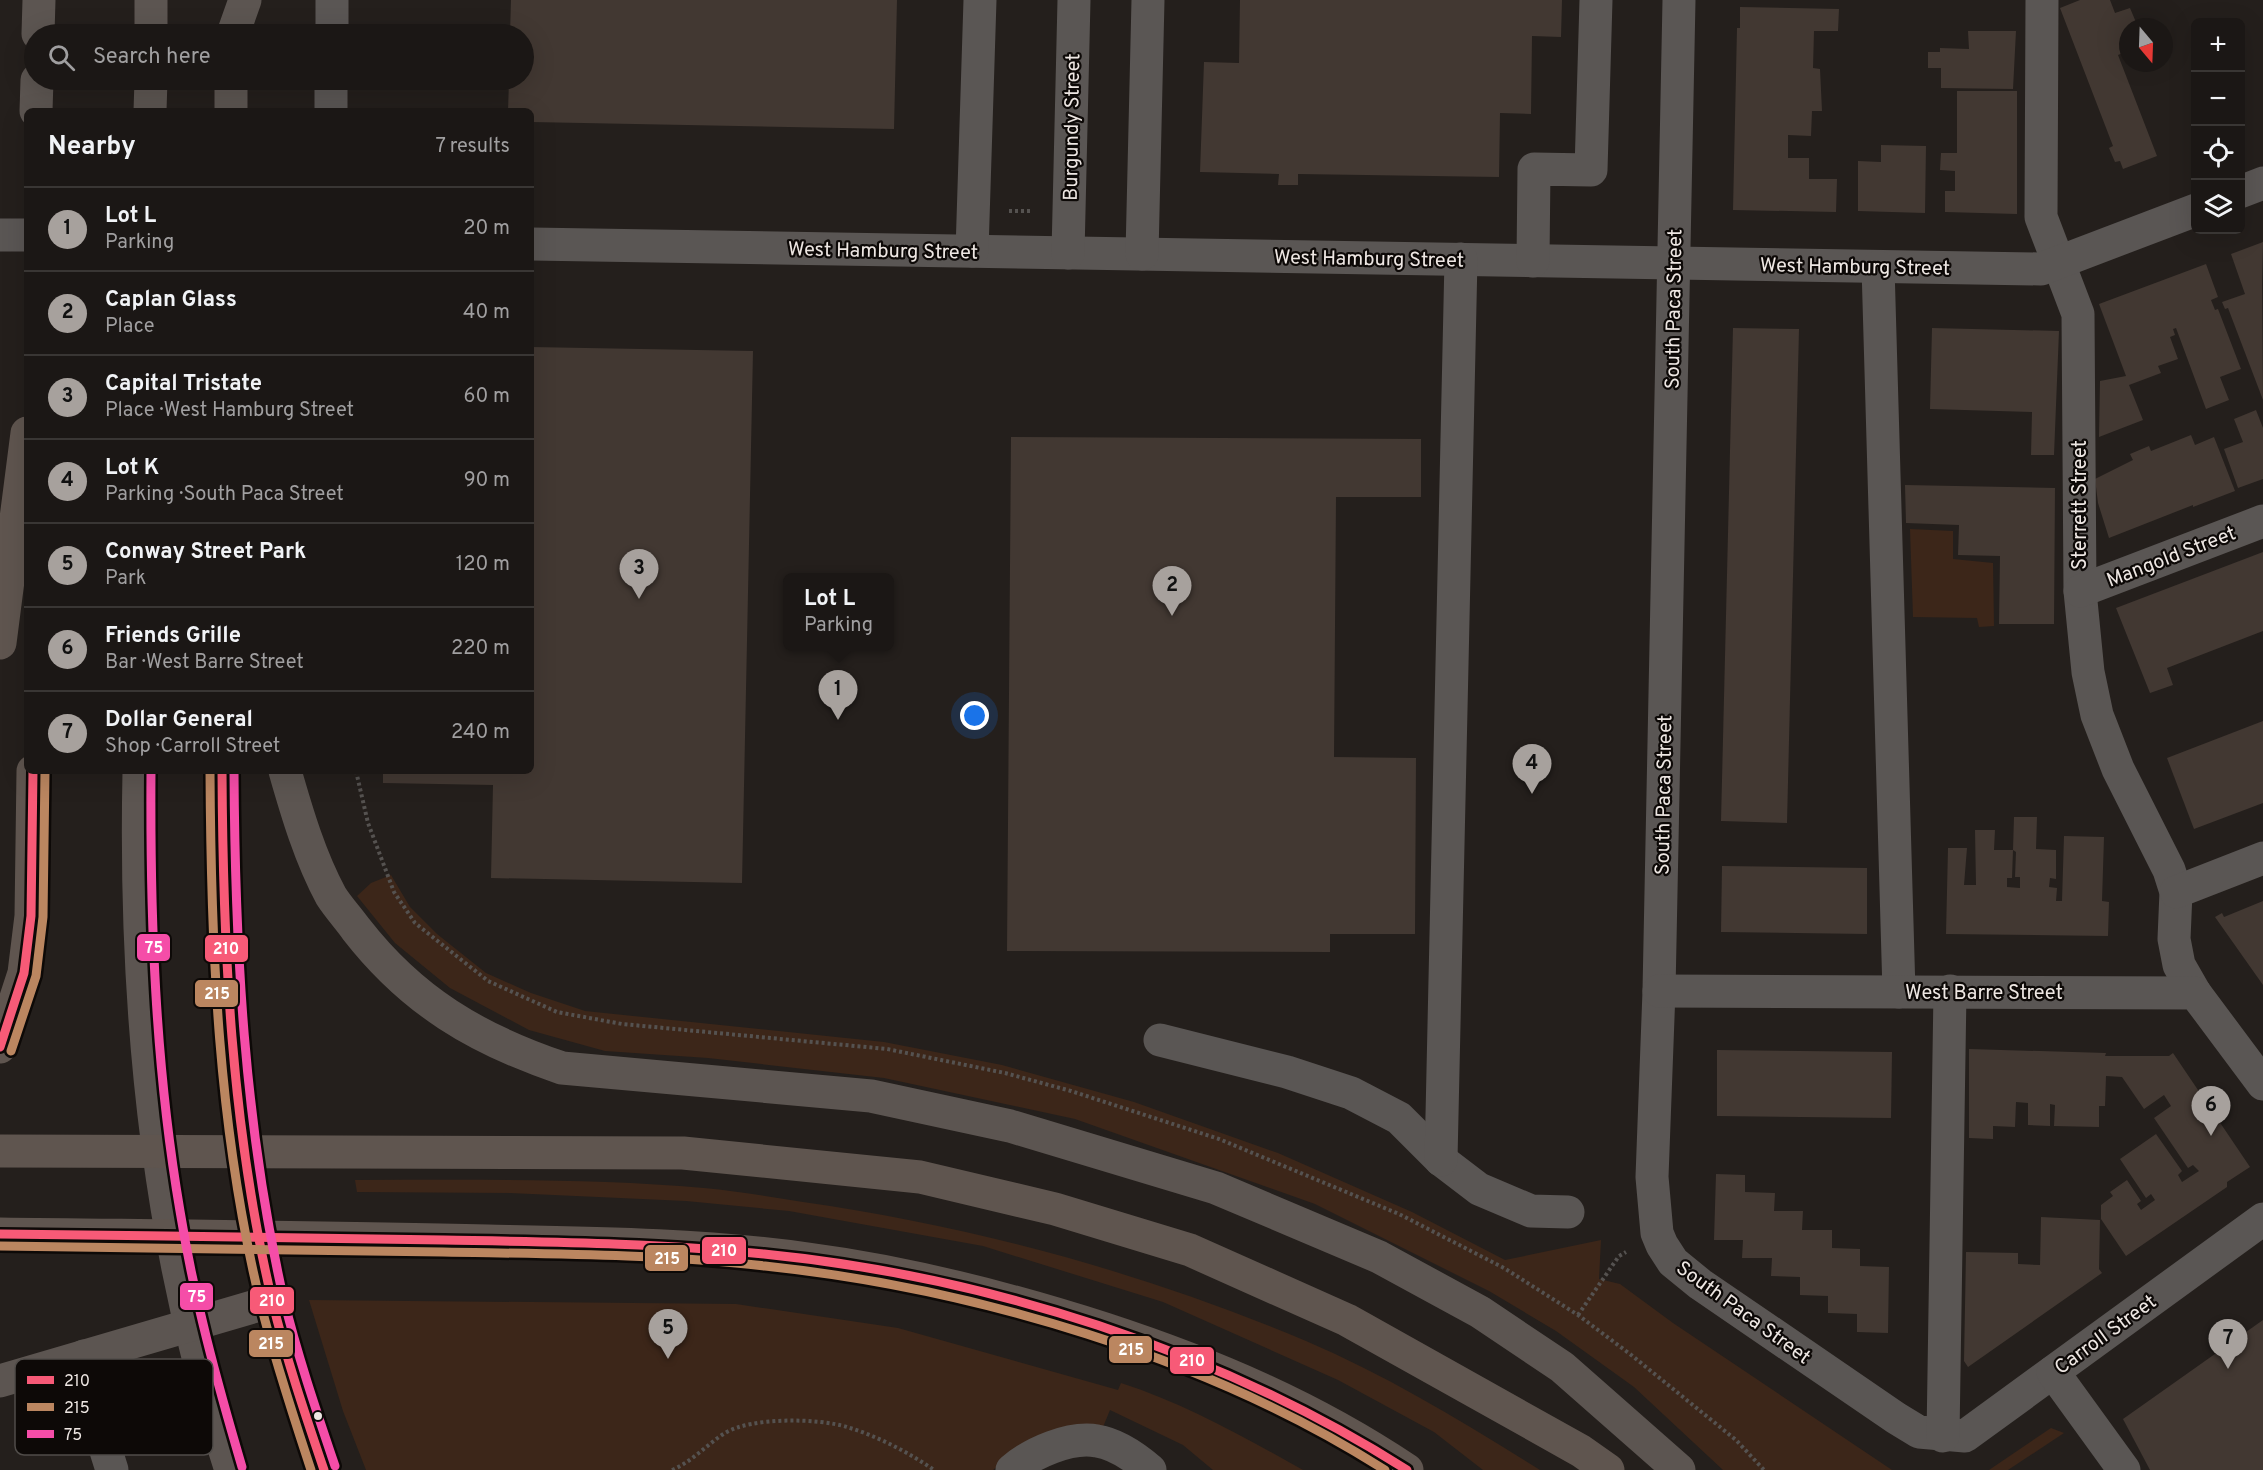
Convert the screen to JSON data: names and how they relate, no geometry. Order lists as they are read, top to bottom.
{
  "streets": {
    "street": [
      "Burgundy Street",
      "West Hamburg Street",
      "South Paca Street",
      "Sterrett Street",
      "Mangold Street",
      "West Barre Street",
      "Carroll Street"
    ]
  },
  "crossings": [
    ["Burgundy Street", "West Hamburg Street"],
    ["West Hamburg Street", "South Paca Street"],
    ["West Hamburg Street", "Sterrett Street"],
    ["South Paca Street", "West Barre Street"],
    ["South Paca Street", "Carroll Street"],
    ["Sterrett Street", "Mangold Street"],
    ["Sterrett Street", "West Barre Street"]
  ],
  "lines": ["transit line 210", "transit line 215", "transit line 75"],
  "legend": ["210", "215", "75"],
  "north": "bottom",
  "page": {
    "map_buttons": ["+", "−"],
    "search": "Search here",
    "heading": ["Nearby", "7 results"],
    "list": [
      {
        "mark": "1",
        "name": "Lot L",
        "note": "Parking",
        "value": "20 m"
      },
      {
        "mark": "2",
        "name": "Caplan Glass",
        "note": "Place",
        "value": "40 m"
      },
      {
        "mark": "3",
        "name": "Capital Tristate",
        "note": "Place · West Hamburg Street",
        "value": "60 m"
      },
      {
        "mark": "4",
        "name": "Lot K",
        "note": "Parking · South Paca Street",
        "value": "90 m"
      },
      {
        "mark": "5",
        "name": "Conway Street Park",
        "note": "Park",
        "value": "120 m"
      },
      {
        "mark": "6",
        "name": "Friends Grille",
        "note": "Bar · West Barre Street",
        "value": "220 m"
      },
      {
        "mark": "7",
        "name": "Dollar General",
        "note": "Shop · Carroll Street",
        "value": "240 m"
      }
    ],
    "pins": [
      "3",
      "2",
      "1",
      "4",
      "6",
      "5",
      "7"
    ],
    "popup": ["Lot L", "Parking"]
  }
}
